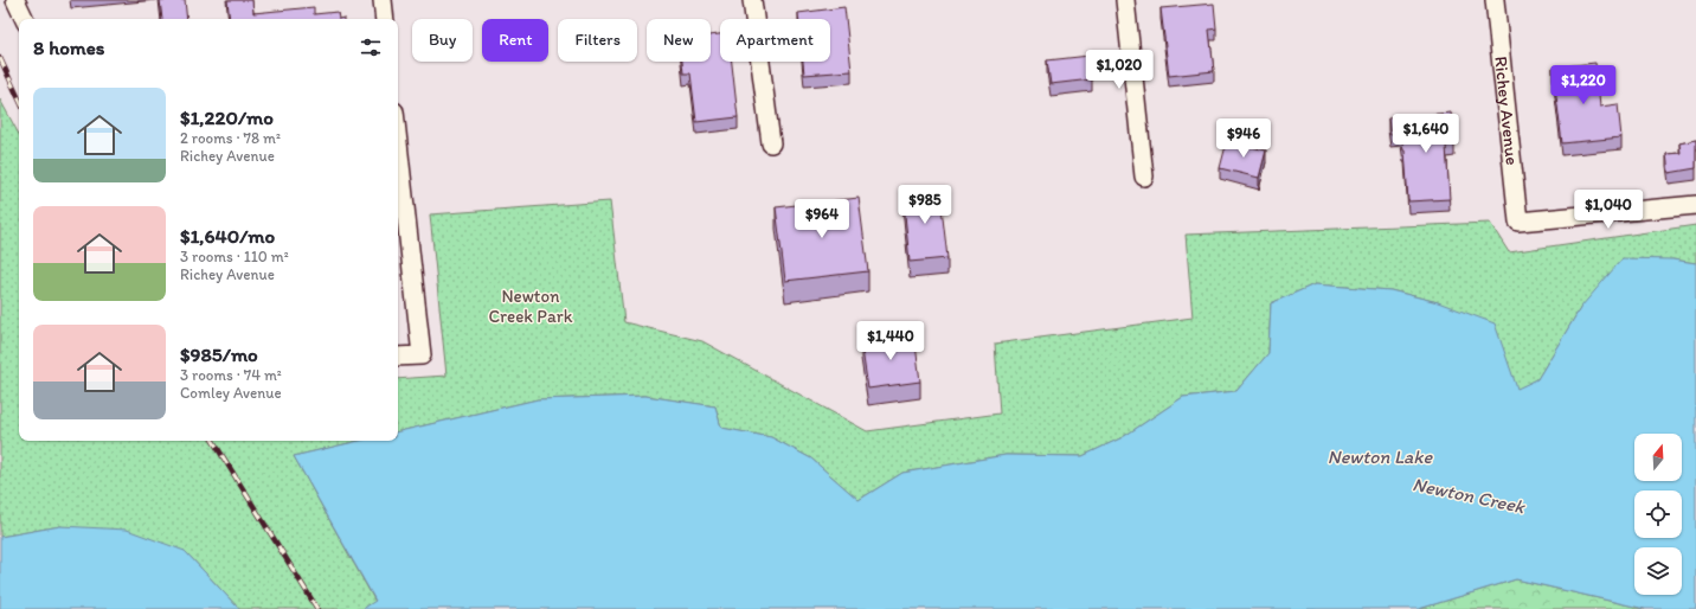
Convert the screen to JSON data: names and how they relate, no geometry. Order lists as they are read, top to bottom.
{
  "streets": {
    "street": ["Richey Avenue"]
  },
  "water": ["Newton Lake", "Newton Creek"],
  "parks": ["Newton Creek Park"],
  "north": "top",
  "page": {
    "chip": [
      "Buy",
      "Rent",
      "Filters",
      "New",
      "Apartment"
    ],
    "heading": "8 homes",
    "price": [
      "$1,020",
      "$1,220",
      "$1,640",
      "$946",
      "$985",
      "$1,040",
      "$964",
      "$1,440"
    ],
    "list": [
      {
        "name": "$1,220/mo",
        "note": "2 rooms · 78 m² · Richey Avenue"
      },
      {
        "name": "$1,640/mo",
        "note": "3 rooms · 110 m² · Richey Avenue"
      },
      {
        "name": "$985/mo",
        "note": "3 rooms · 74 m² · Comley Avenue"
      }
    ]
  }
}
